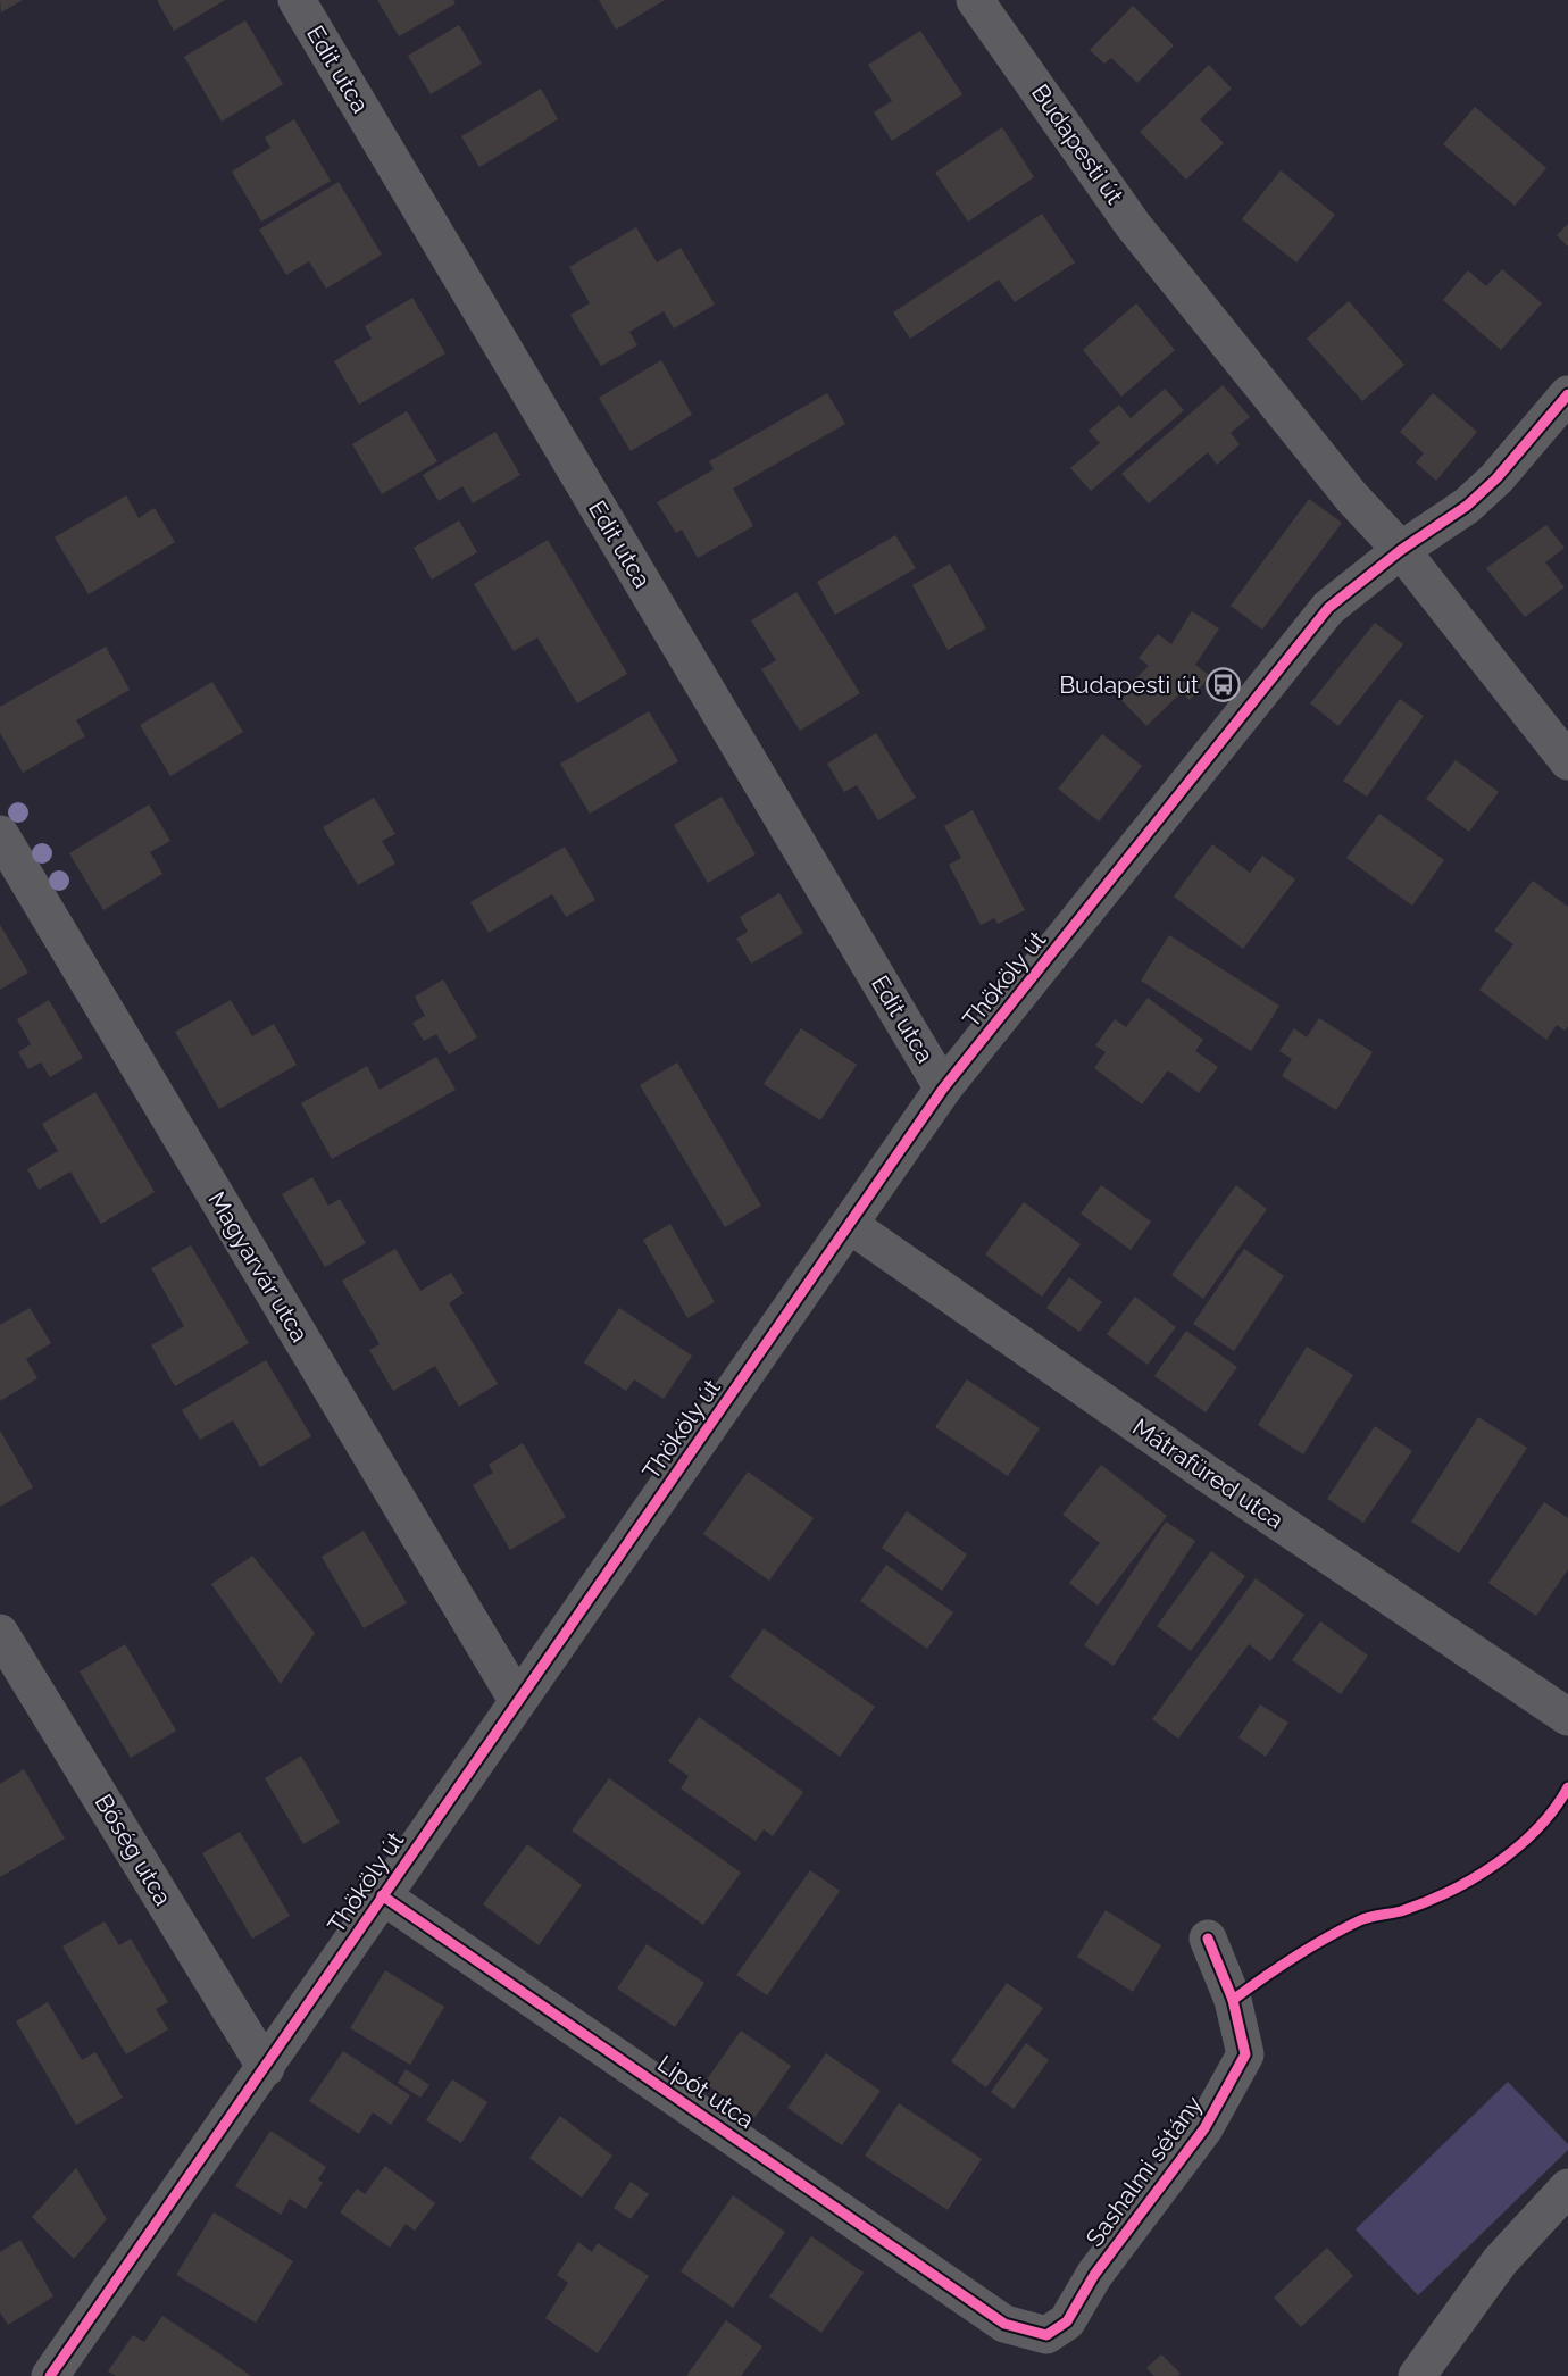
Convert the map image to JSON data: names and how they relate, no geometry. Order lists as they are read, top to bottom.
{
  "streets": {
    "street": [
      "Edit utca",
      "Budapesti út",
      "Thököly út",
      "Magyarvár utca",
      "Mátrafüred utca",
      "Bőség utca",
      "Lipót utca",
      "Sashalmi sétány"
    ]
  },
  "crossings": [
    ["Edit utca", "Thököly út"],
    ["Budapesti út", "Thököly út"],
    ["Thököly út", "Magyarvár utca"],
    ["Thököly út", "Mátrafüred utca"],
    ["Thököly út", "Bőség utca"],
    ["Thököly út", "Lipót utca"],
    ["Lipót utca", "Sashalmi sétány"]
  ],
  "places": {
    "bus stop": ["Budapesti út"]
  }
}
